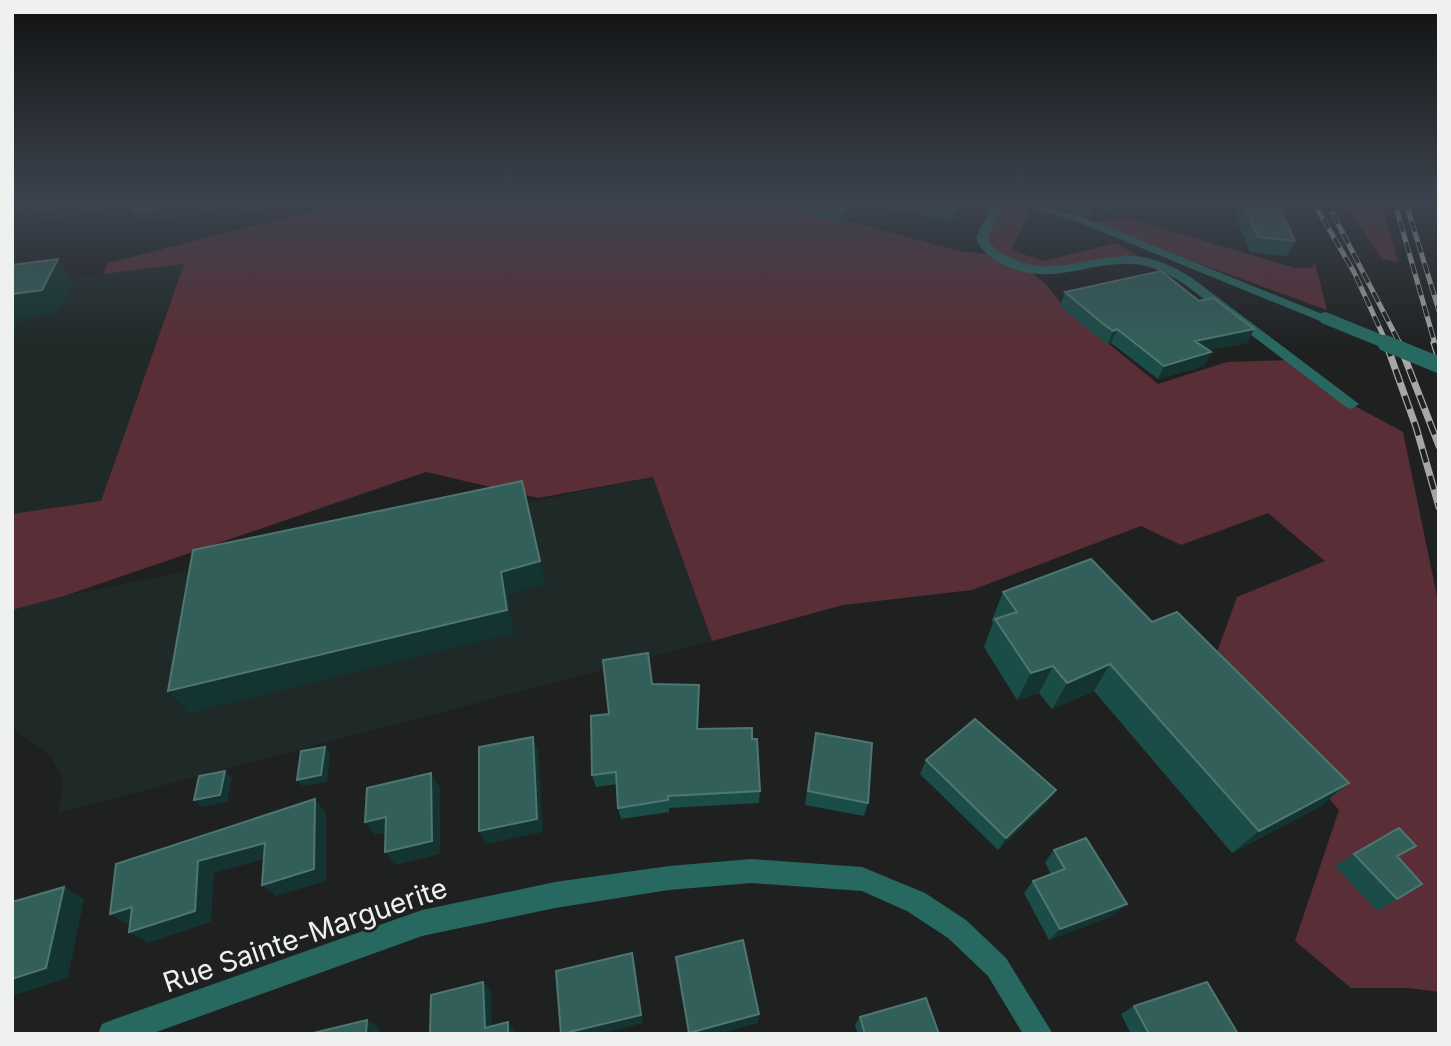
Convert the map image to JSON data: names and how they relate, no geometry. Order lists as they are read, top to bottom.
{
  "streets": {
    "street": ["Rue Sainte-Marguerite"]
  }
}
